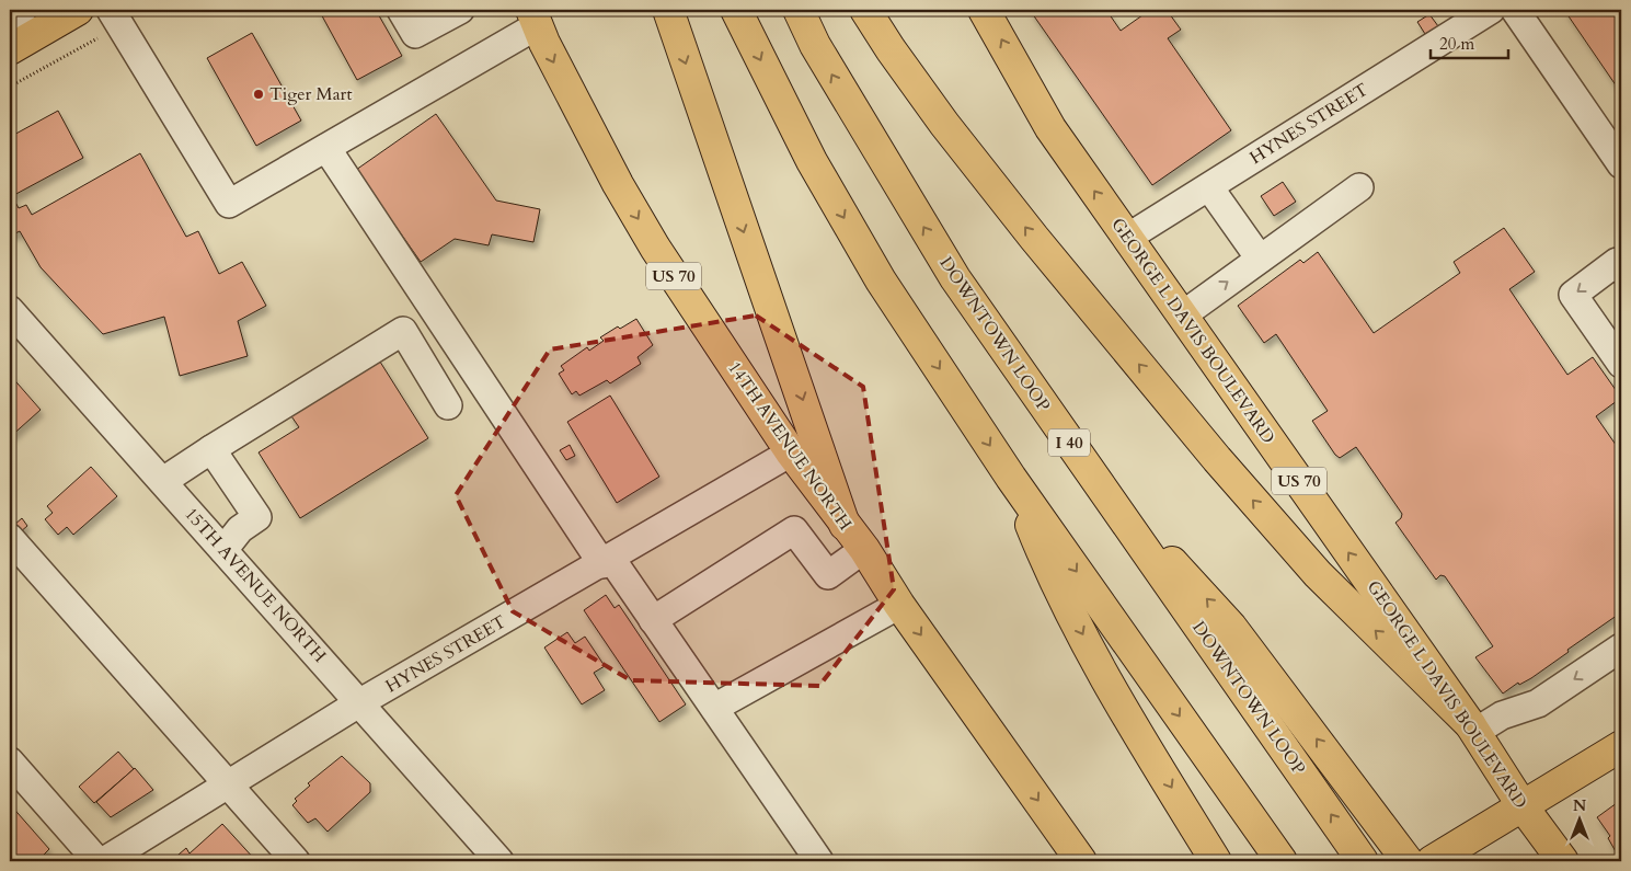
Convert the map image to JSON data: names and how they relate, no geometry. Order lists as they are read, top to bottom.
{
  "streets": {
    "main road": [
      "US 70",
      "GEORGE L DAVIS BOULEVARD",
      "DOWNTOWN LOOP",
      "I 40",
      "14TH AVENUE NORTH"
    ],
    "street": ["HYNES STREET", "15TH AVENUE NORTH"]
  },
  "crossings": [
    ["HYNES STREET", "GEORGE L DAVIS BOULEVARD"],
    ["HYNES STREET", "14TH AVENUE NORTH"],
    ["HYNES STREET", "15TH AVENUE NORTH"]
  ],
  "places": ["Tiger Mart"],
  "scale_bar": "20 m",
  "north": "top"
}
